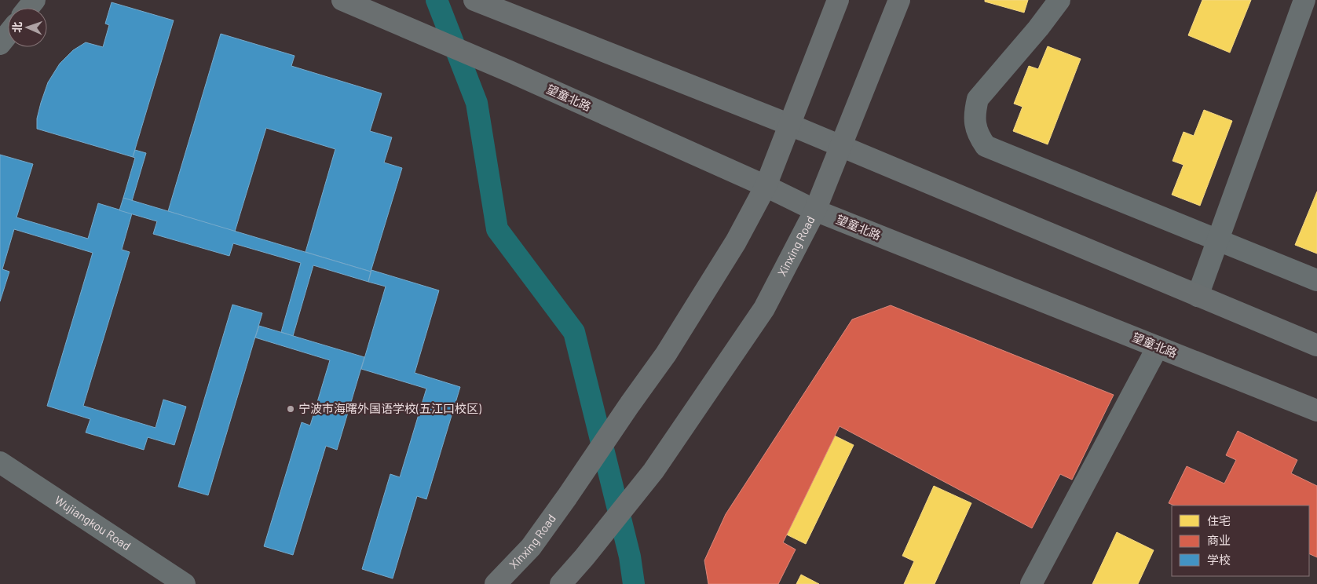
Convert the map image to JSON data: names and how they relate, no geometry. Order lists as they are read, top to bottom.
{
  "streets": {
    "main road": ["望童北路", "Xinxing Road"],
    "street": ["Wujiangkou Road"]
  },
  "crossings": [
    ["望童北路", "Xinxing Road"]
  ],
  "places": ["宁波市海曙外国语学校(五江口校区)"],
  "legend": ["住宅", "商业", "学校"],
  "north": "left"
}
